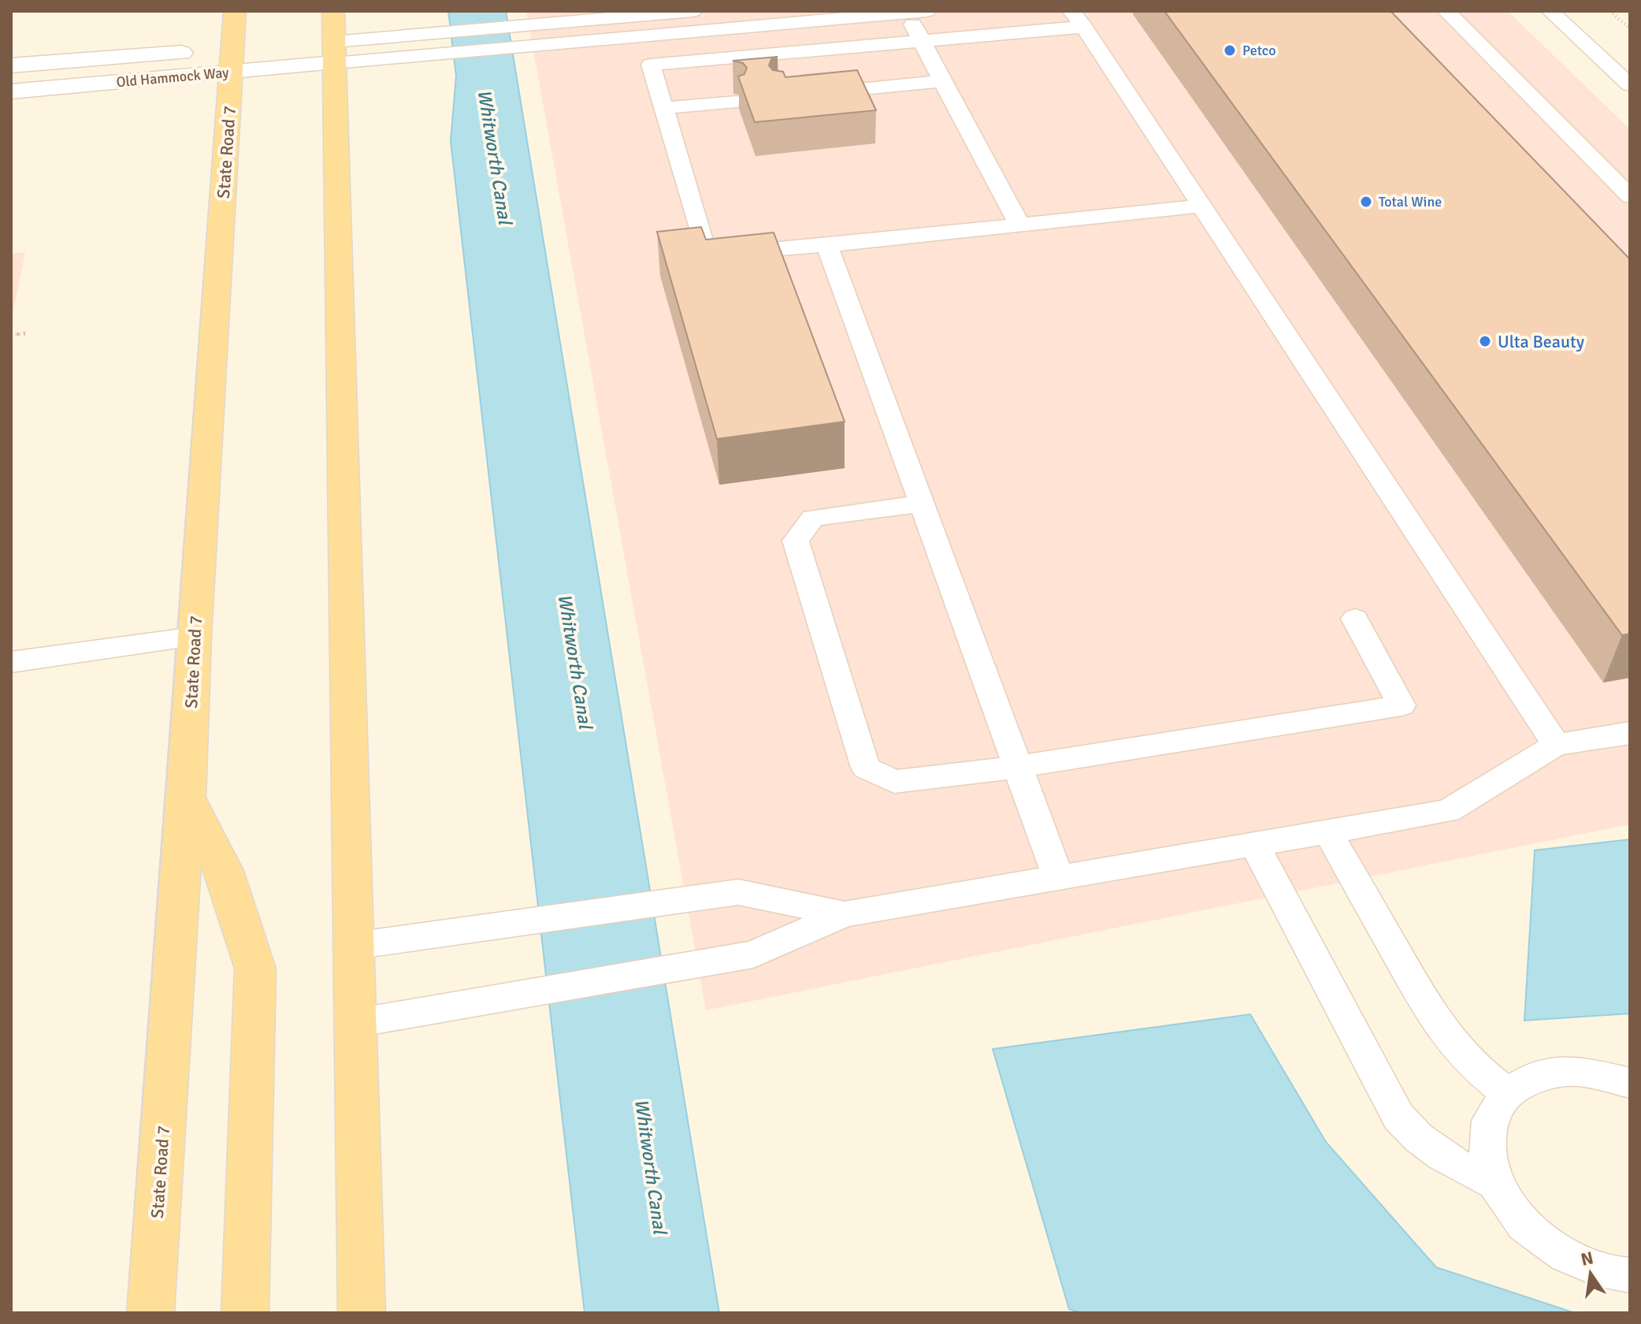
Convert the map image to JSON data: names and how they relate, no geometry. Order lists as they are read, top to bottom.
{
  "streets": {
    "main road": ["State Road 7"],
    "street": ["Old Hammock Way"]
  },
  "crossings": [
    ["Old Hammock Way", "State Road 7"]
  ],
  "water": ["Whitworth Canal"],
  "places": ["Petco", "Total Wine", "Ulta Beauty"],
  "north": "top"
}
